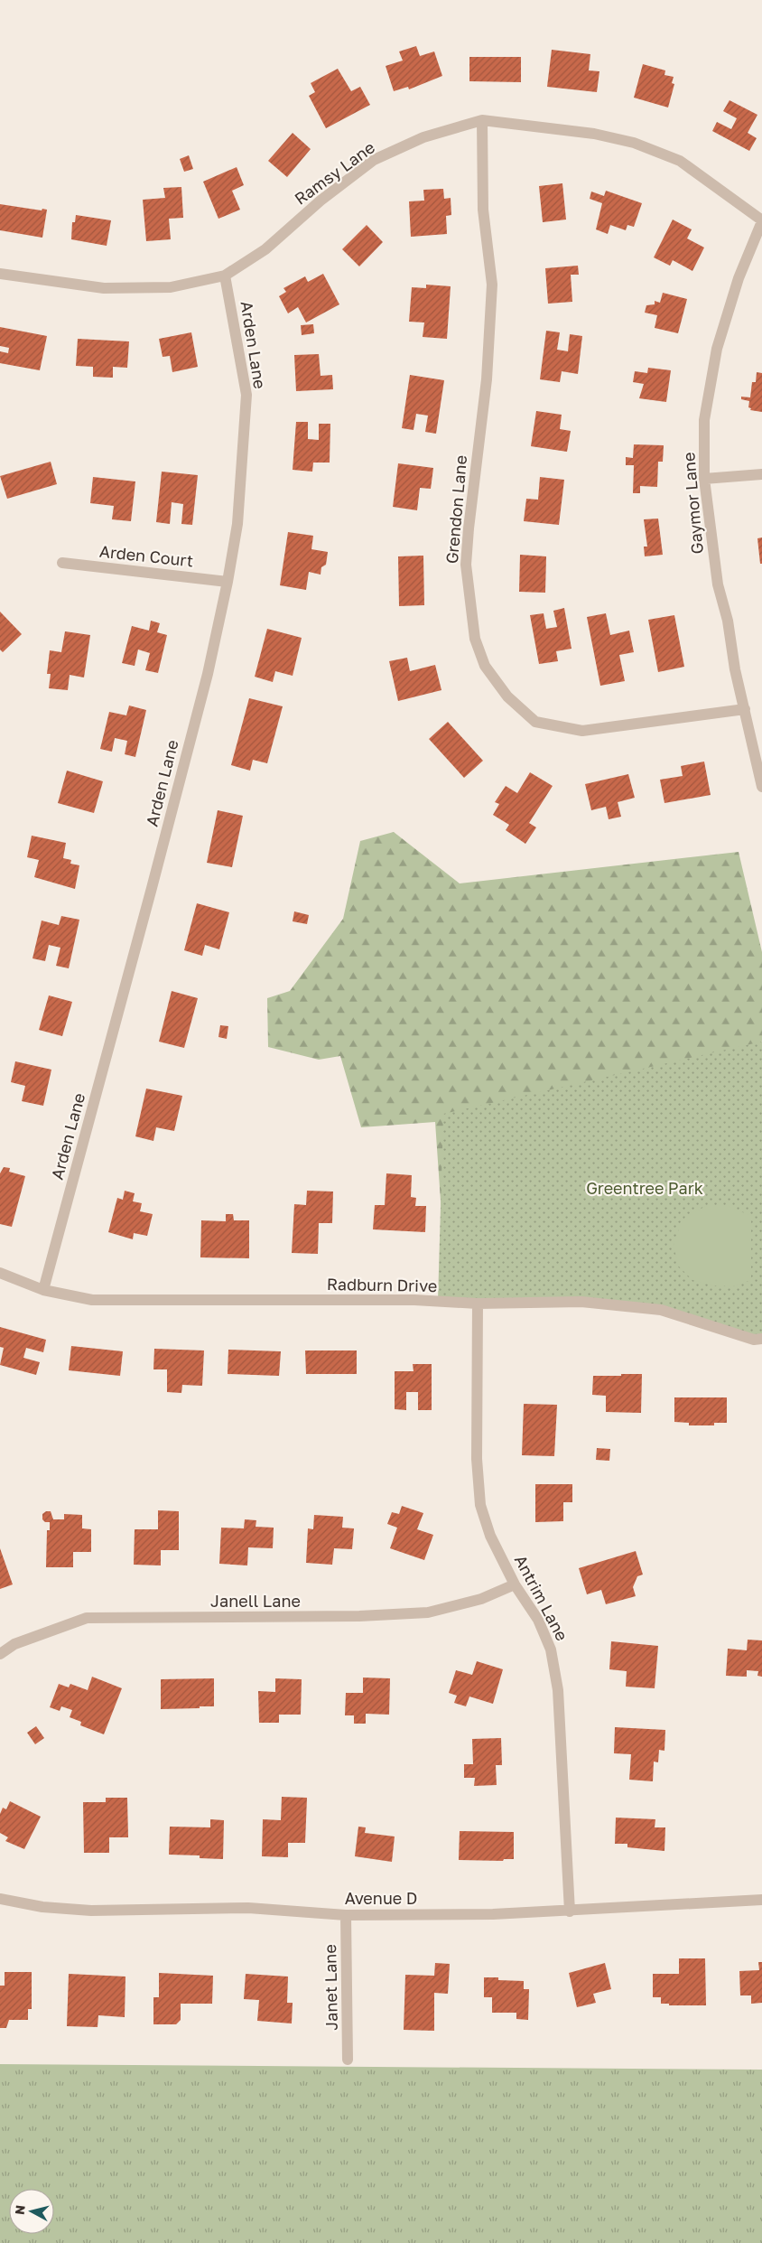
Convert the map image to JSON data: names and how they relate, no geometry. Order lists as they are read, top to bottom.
{
  "streets": {
    "street": [
      "Ramsy Lane",
      "Arden Lane",
      "Gaymor Lane",
      "Grendon Lane",
      "Arden Court",
      "Radburn Drive",
      "Antrim Lane",
      "Janell Lane",
      "Avenue D",
      "Janet Lane"
    ]
  },
  "crossings": [
    ["Ramsy Lane", "Arden Lane"],
    ["Ramsy Lane", "Gaymor Lane"],
    ["Ramsy Lane", "Grendon Lane"],
    ["Arden Lane", "Arden Court"],
    ["Arden Lane", "Radburn Drive"],
    ["Gaymor Lane", "Grendon Lane"],
    ["Radburn Drive", "Antrim Lane"],
    ["Antrim Lane", "Janell Lane"],
    ["Antrim Lane", "Avenue D"],
    ["Avenue D", "Janet Lane"]
  ],
  "parks": ["Greentree Park"],
  "north": "left"
}
